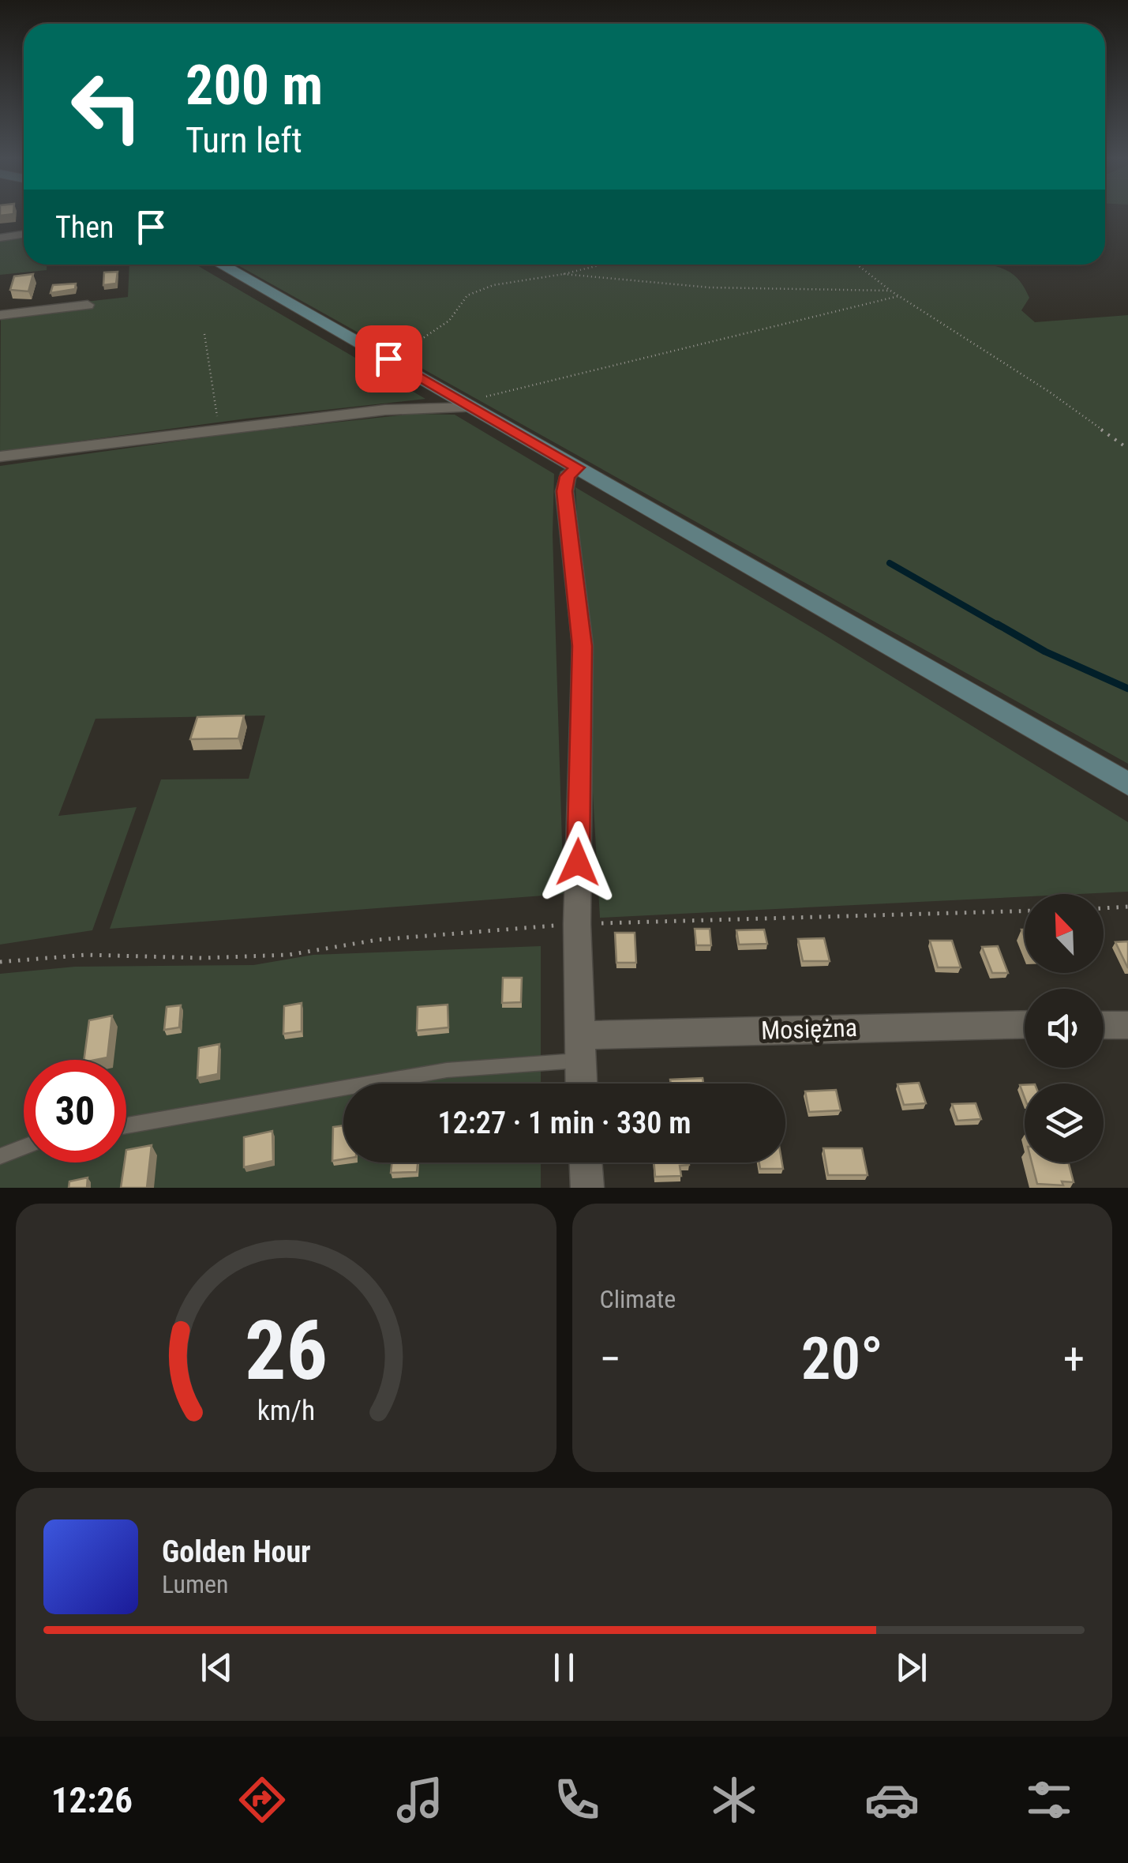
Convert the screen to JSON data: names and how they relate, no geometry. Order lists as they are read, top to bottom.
{
  "streets": {
    "street": ["Mosiężna"]
  },
  "north": "top left",
  "page": {
    "turn": ["200 m", "Turn left"],
    "then": "Then",
    "limit": "30",
    "trip": "12:27 · 1 min · 330 m",
    "tile": "Climate",
    "heat": ["−", "20°", "+"],
    "song": ["Golden Hour", "Lumen"],
    "tabs": "12:26",
    "gauge": ["26", "km/h"]
  }
}
